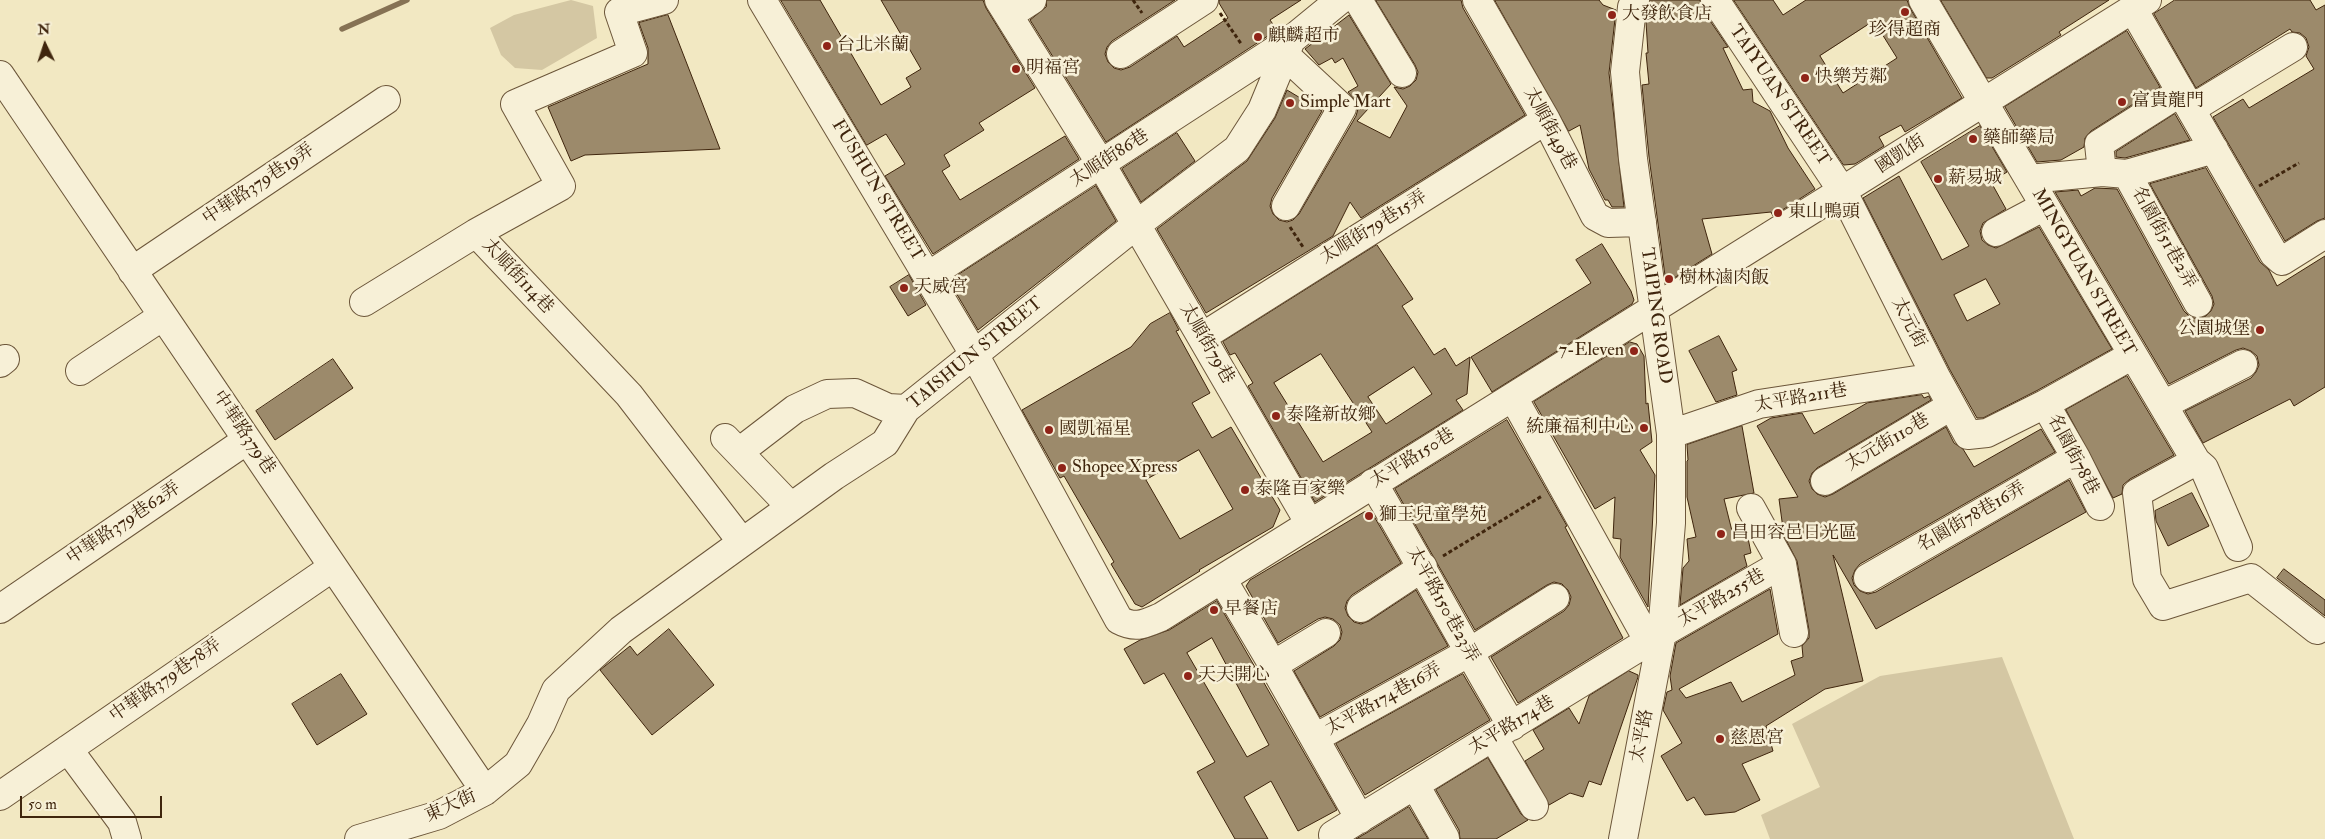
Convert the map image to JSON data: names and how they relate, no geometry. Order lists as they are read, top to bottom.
{
  "streets": {
    "street": [
      "TAIYUAN STREET",
      "太順街49巷",
      "國凱街",
      "太順街86巷",
      "中華路379巷19弄",
      "FUSHUN STREET",
      "太順街79巷15弄",
      "名園街51巷2弄",
      "MINGYUAN STREET",
      "太順街114巷",
      "TAIPING ROAD",
      "太元街",
      "太順街79巷",
      "TAISHUN STREET",
      "太平路211巷",
      "中華路379巷",
      "太元街110巷",
      "名園街78巷",
      "太平路150巷",
      "名園街78巷16弄",
      "中華路379巷62弄",
      "太平路255巷",
      "太平路150巷23弄",
      "中華路379巷78弄",
      "太平路174巷16弄",
      "太平路174巷",
      "太平路",
      "東大街"
    ]
  },
  "crossings": [
    ["TAIYUAN STREET", "國凱街"],
    ["TAIYUAN STREET", "太元街"],
    ["太順街49巷", "太順街79巷15弄"],
    ["太順街49巷", "TAIPING ROAD"],
    ["國凱街", "MINGYUAN STREET"],
    ["國凱街", "TAIPING ROAD"],
    ["國凱街", "太元街"],
    ["國凱街", "太平路150巷"],
    ["太順街86巷", "FUSHUN STREET"],
    ["太順街86巷", "太順街79巷"],
    ["太順街86巷", "TAISHUN STREET"],
    ["中華路379巷19弄", "中華路379巷"],
    ["FUSHUN STREET", "TAISHUN STREET"],
    ["FUSHUN STREET", "太平路150巷"],
    ["太順街79巷15弄", "太順街79巷"],
    ["MINGYUAN STREET", "名園街78巷"],
    ["太順街114巷", "TAISHUN STREET"],
    ["TAIPING ROAD", "太平路211巷"],
    ["TAIPING ROAD", "太平路150巷"],
    ["TAIPING ROAD", "太平路255巷"],
    ["TAIPING ROAD", "太平路174巷"],
    ["TAIPING ROAD", "太平路"],
    ["太元街", "太平路211巷"],
    ["太元街", "太元街110巷"],
    ["太元街", "名園街78巷"],
    ["太順街79巷", "TAISHUN STREET"],
    ["太順街79巷", "太平路150巷"],
    ["TAISHUN STREET", "中華路379巷"],
    ["TAISHUN STREET", "東大街"],
    ["中華路379巷", "中華路379巷62弄"],
    ["中華路379巷", "中華路379巷78弄"],
    ["中華路379巷", "東大街"],
    ["名園街78巷", "名園街78巷16弄"],
    ["太平路150巷", "太平路150巷23弄"],
    ["太平路255巷", "太平路174巷"],
    ["太平路255巷", "太平路"],
    ["太平路150巷23弄", "太平路174巷16弄"],
    ["太平路150巷23弄", "太平路174巷"],
    ["太平路174巷", "太平路"]
  ],
  "places": [
    "珍得超商",
    "大發飲食店",
    "麒麟超市",
    "台北米蘭",
    "明福宮",
    "快樂芳鄰",
    "富貴龍門",
    "Simple Mart",
    "藥師藥局",
    "薪易城",
    "東山鴨頭",
    "樹林滷肉飯",
    "天威宮",
    "公園城堡",
    "7-Eleven",
    "泰隆新故鄉",
    "統廉福利中心",
    "國凱福星",
    "Shopee Xpress",
    "泰隆百家樂",
    "獅王兒童學苑",
    "昌田容邑日光區",
    "早餐店",
    "天天開心",
    "慈恩宮"
  ],
  "scale_bar": "50 m",
  "north": "top"
}
